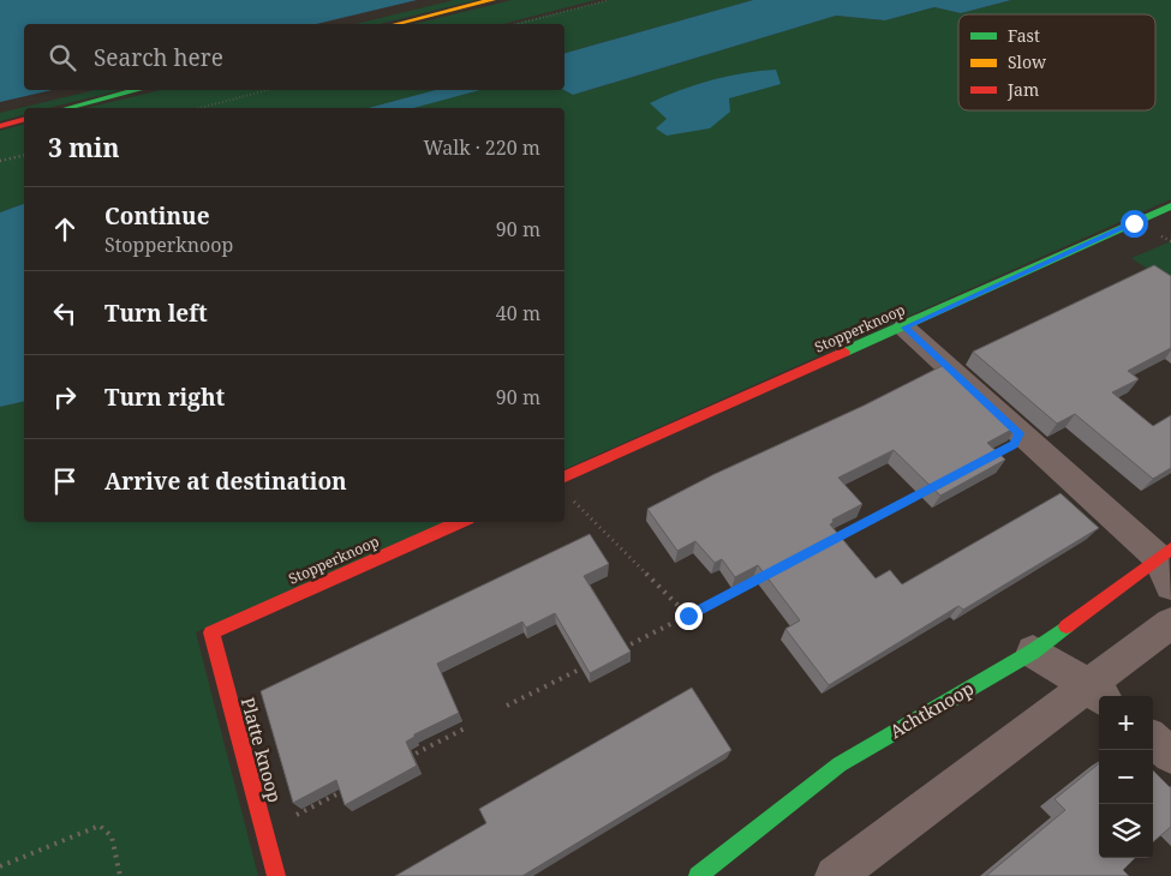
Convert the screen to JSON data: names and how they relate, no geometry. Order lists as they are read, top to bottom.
{
  "streets": {
    "street": ["Stopperknoop", "Achtknoop", "Platte knoop"]
  },
  "crossings": [
    ["Stopperknoop", "Platte knoop"]
  ],
  "legend": ["Fast", "Slow", "Jam"],
  "page": {
    "search": "Search here",
    "heading": ["3 min", "Walk · 220 m"],
    "list": [
      ["Continue", "Stopperknoop", "90 m"],
      ["Turn left", "40 m"],
      ["Turn right", "90 m"],
      "Arrive at destination"
    ],
    "map_buttons": ["+", "−"]
  }
}
